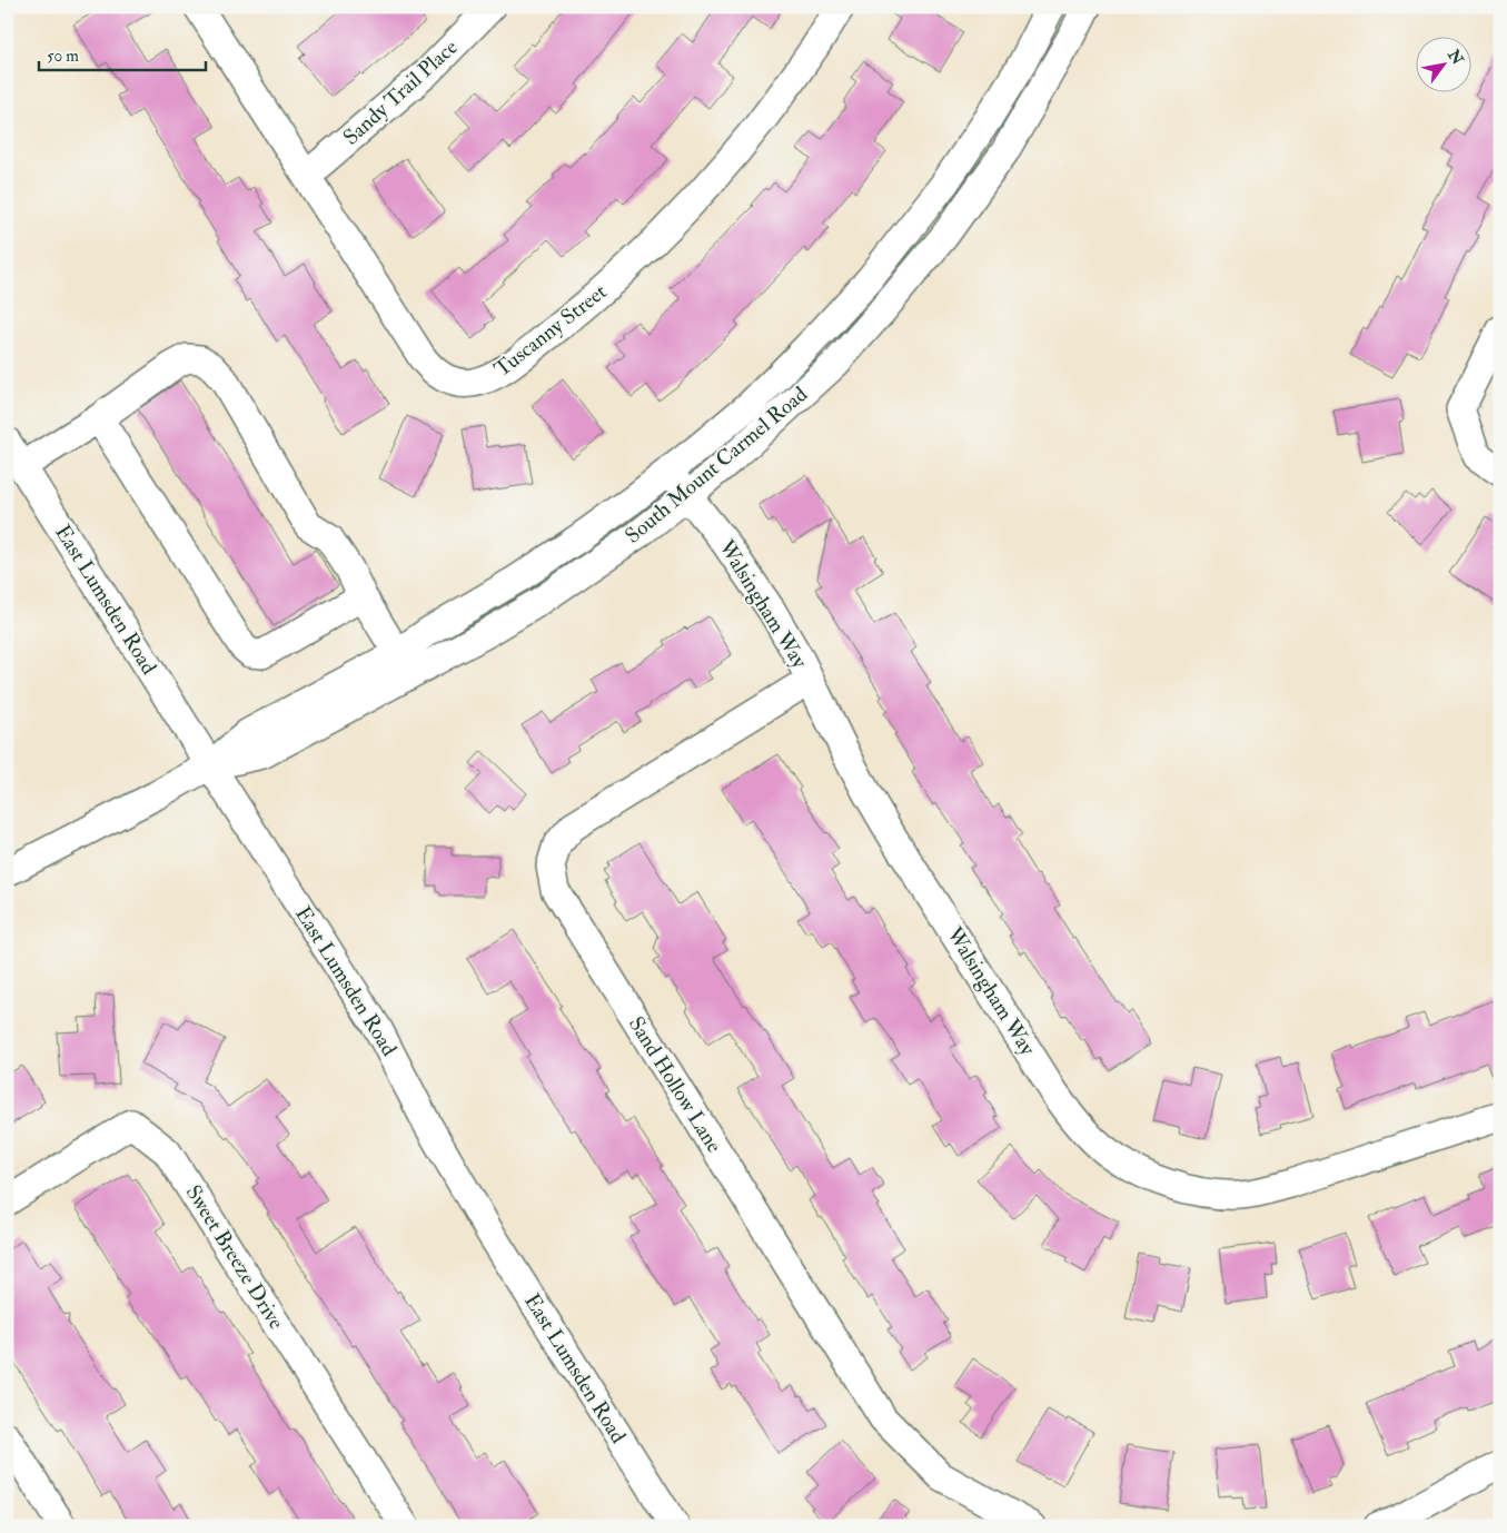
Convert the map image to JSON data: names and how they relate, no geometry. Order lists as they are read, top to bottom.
{
  "streets": {
    "street": [
      "Sandy Trail Place",
      "Tuscanny Street",
      "South Mount Carmel Road",
      "East Lumsden Road",
      "Walsingham Way",
      "Sand Hollow Lane",
      "Sweet Breeze Drive"
    ]
  },
  "crossings": [
    ["Sandy Trail Place", "Tuscanny Street"],
    ["South Mount Carmel Road", "East Lumsden Road"],
    ["South Mount Carmel Road", "Walsingham Way"],
    ["Walsingham Way", "Sand Hollow Lane"]
  ],
  "scale_bar": "50 m",
  "north": "top right"
}
